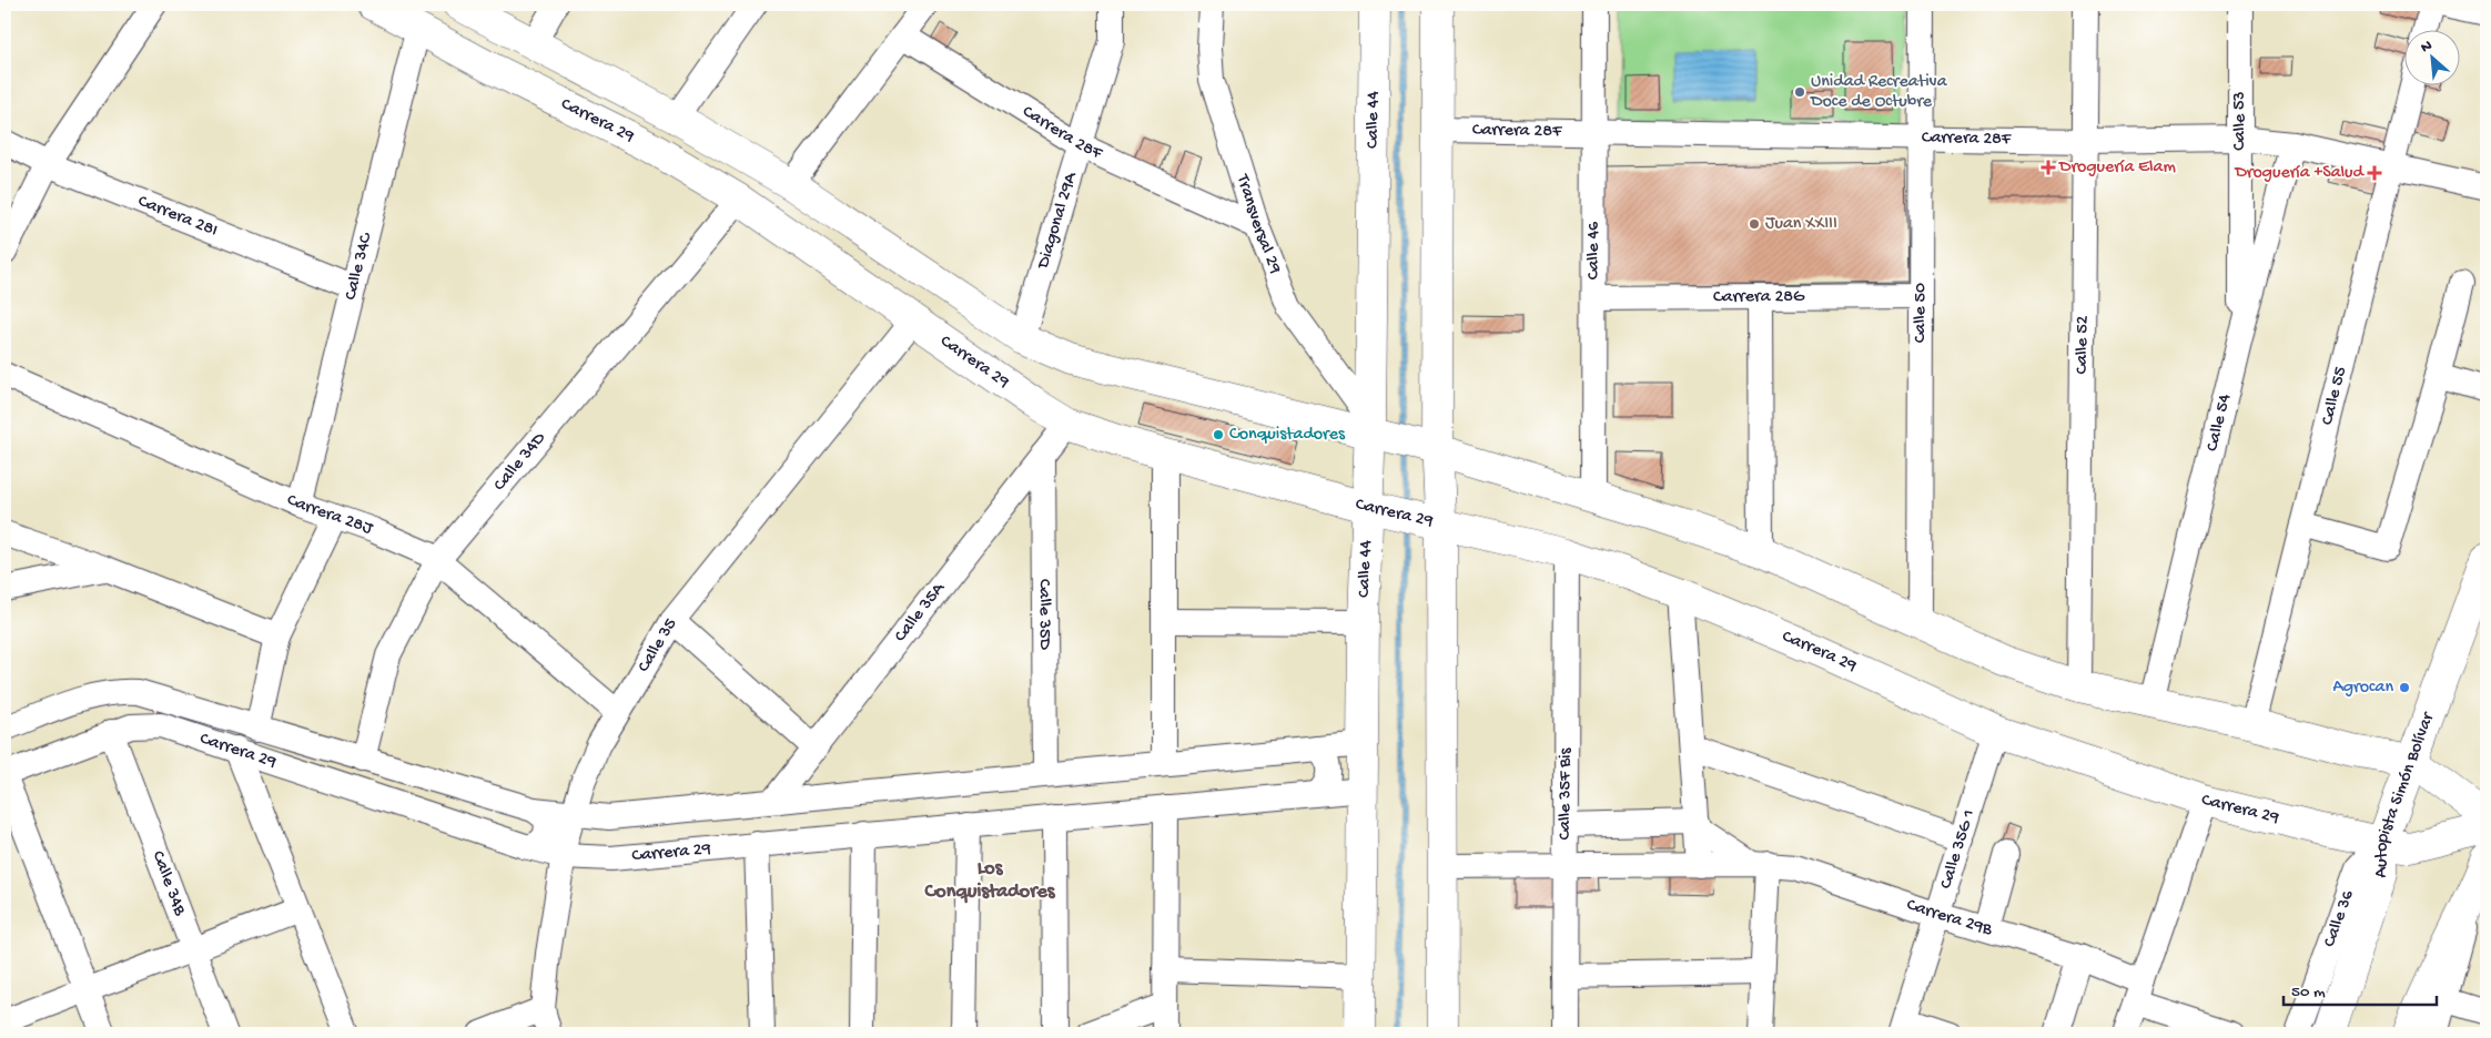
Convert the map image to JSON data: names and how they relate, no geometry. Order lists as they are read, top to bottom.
{
  "streets": {
    "main road": ["Calle 44", "Carrera 29", "Autopista Simón Bolívar"],
    "street": [
      "Calle 53",
      "Carrera 28F",
      "Carrera 28I",
      "Diagonal 29A",
      "Transversal 29",
      "Calle 46",
      "Calle 34C",
      "Carrera 28G",
      "Calle 50",
      "Calle 52",
      "Calle 55",
      "Calle 54",
      "Calle 34D",
      "Carrera 28J",
      "Calle 35A",
      "Calle 35D",
      "Calle 35",
      "Calle 35F Bis",
      "Calle 35G 1",
      "Calle 34B",
      "Carrera 29B",
      "Calle 36"
    ]
  },
  "crossings": [
    ["Calle 44", "Carrera 29"],
    ["Calle 44", "Transversal 29"],
    ["Carrera 29", "Calle 34C"],
    ["Carrera 29", "Calle 34D"],
    ["Carrera 29", "Calle 35A"],
    ["Carrera 29", "Calle 35D"],
    ["Carrera 29", "Calle 35"],
    ["Carrera 29", "Calle 35F Bis"],
    ["Carrera 29", "Autopista Simón Bolívar"],
    ["Carrera 29", "Calle 35G 1"],
    ["Carrera 29", "Calle 34B"],
    ["Carrera 29", "Calle 36"],
    ["Calle 53", "Carrera 28F"],
    ["Calle 53", "Calle 54"],
    ["Carrera 28F", "Diagonal 29A"],
    ["Carrera 28F", "Transversal 29"],
    ["Carrera 28F", "Calle 46"],
    ["Carrera 28F", "Calle 50"],
    ["Carrera 28F", "Calle 52"],
    ["Carrera 28F", "Calle 55"],
    ["Carrera 28F", "Calle 54"],
    ["Carrera 28I", "Calle 34C"],
    ["Calle 46", "Carrera 28G"],
    ["Calle 34C", "Carrera 28J"],
    ["Carrera 28G", "Calle 50"],
    ["Calle 34D", "Carrera 28J"],
    ["Carrera 28J", "Calle 35"],
    ["Calle 35A", "Calle 35D"],
    ["Calle 35F Bis", "Carrera 29B"],
    ["Autopista Simón Bolívar", "Calle 36"],
    ["Calle 35G 1", "Carrera 29B"]
  ],
  "districts": ["Los Conquistadores"],
  "places": {
    "other": [
      "Unidad Recreativa Doce de Octubre",
      "Juan XXIII",
      "Conquistadores",
      "Agrocan"
    ],
    "health": ["Droguería Elam", "Droguería +Salud"]
  },
  "scale_bar": "50 m",
  "north": "top left"
}
